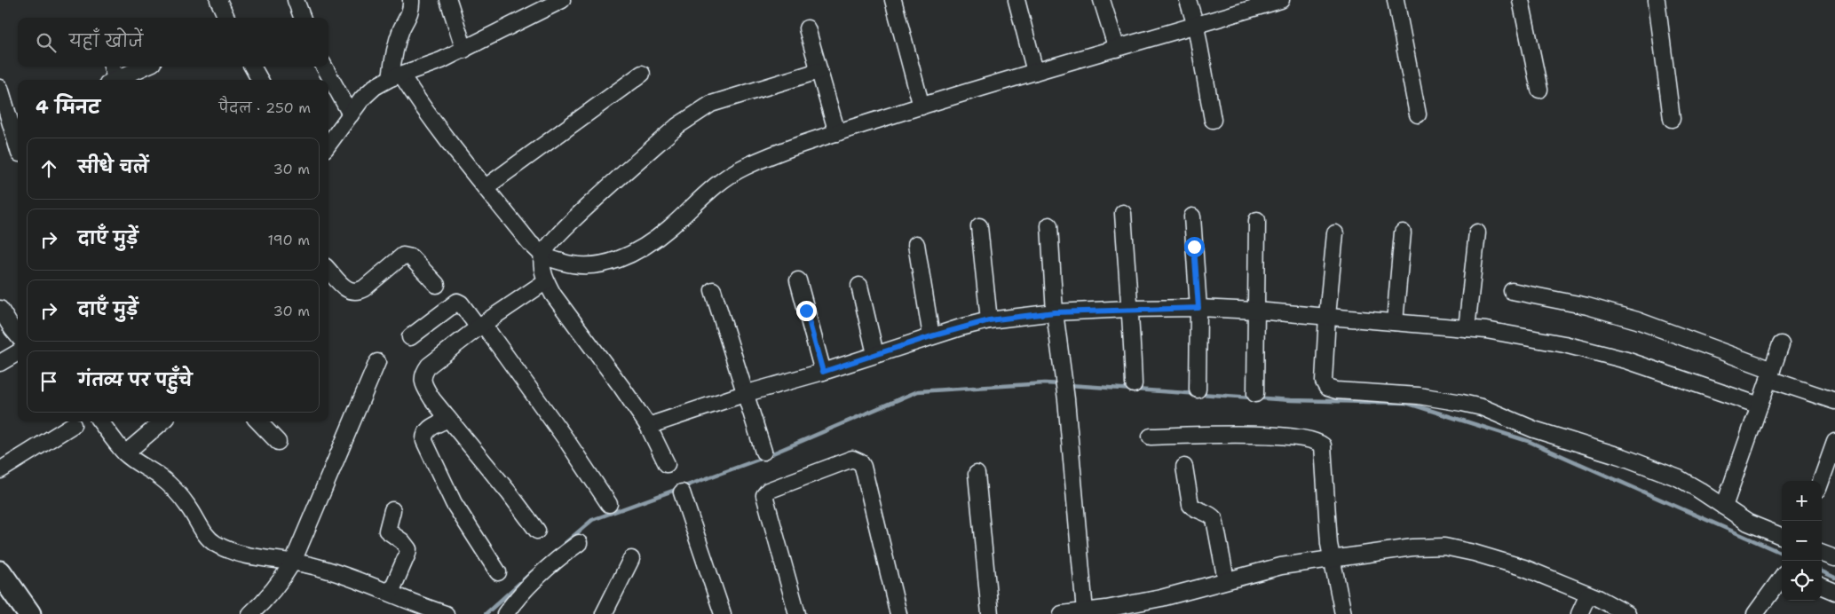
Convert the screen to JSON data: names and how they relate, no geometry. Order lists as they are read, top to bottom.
{
  "page": {
    "search": "यहाँ खोजें",
    "heading": ["4 मिनट", "पैदल · 250 m"],
    "list": [
      ["सीधे चलें", "30 m"],
      ["दाएँ मुड़ें", "190 m"],
      ["दाएँ मुड़ें", "30 m"],
      "गंतव्य पर पहुँचे"
    ],
    "map_buttons": ["+", "−"]
  }
}
